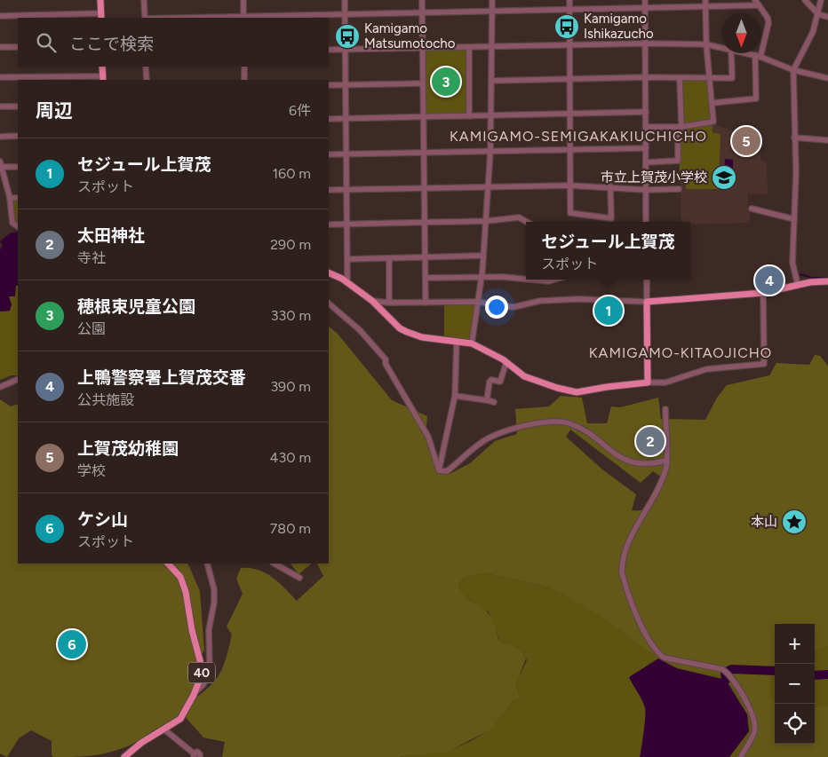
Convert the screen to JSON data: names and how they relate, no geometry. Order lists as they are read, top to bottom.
{
  "streets": {
    "main road": ["40"]
  },
  "districts": ["KAMIGAMO-SEMIGAKAKIUCHICHO", "KAMIGAMO-KITAOJICHO"],
  "places": {
    "bus stop": ["Kamigamo Ishikazucho", "Kamigamo Matsumotocho"],
    "school or university": ["市立上賀茂小学校"],
    "place": ["本山"]
  },
  "north": "bottom",
  "page": {
    "search": "ここで検索",
    "pins": [
      "3",
      "5",
      "4",
      "1",
      "2",
      "6"
    ],
    "heading": ["周辺", "6件"],
    "list": [
      {
        "mark": "1",
        "name": "セジュール上賀茂",
        "note": "スポット",
        "value": "160 m"
      },
      {
        "mark": "2",
        "name": "太田神社",
        "note": "寺社",
        "value": "290 m"
      },
      {
        "mark": "3",
        "name": "穂根束児童公園",
        "note": "公園",
        "value": "330 m"
      },
      {
        "mark": "4",
        "name": "上鴨警察署上賀茂交番",
        "note": "公共施設",
        "value": "390 m"
      },
      {
        "mark": "5",
        "name": "上賀茂幼稚園",
        "note": "学校",
        "value": "430 m"
      },
      {
        "mark": "6",
        "name": "ケシ山",
        "note": "スポット",
        "value": "780 m"
      }
    ],
    "popup": ["セジュール上賀茂", "スポット"],
    "map_buttons": ["+", "−"]
  }
}
